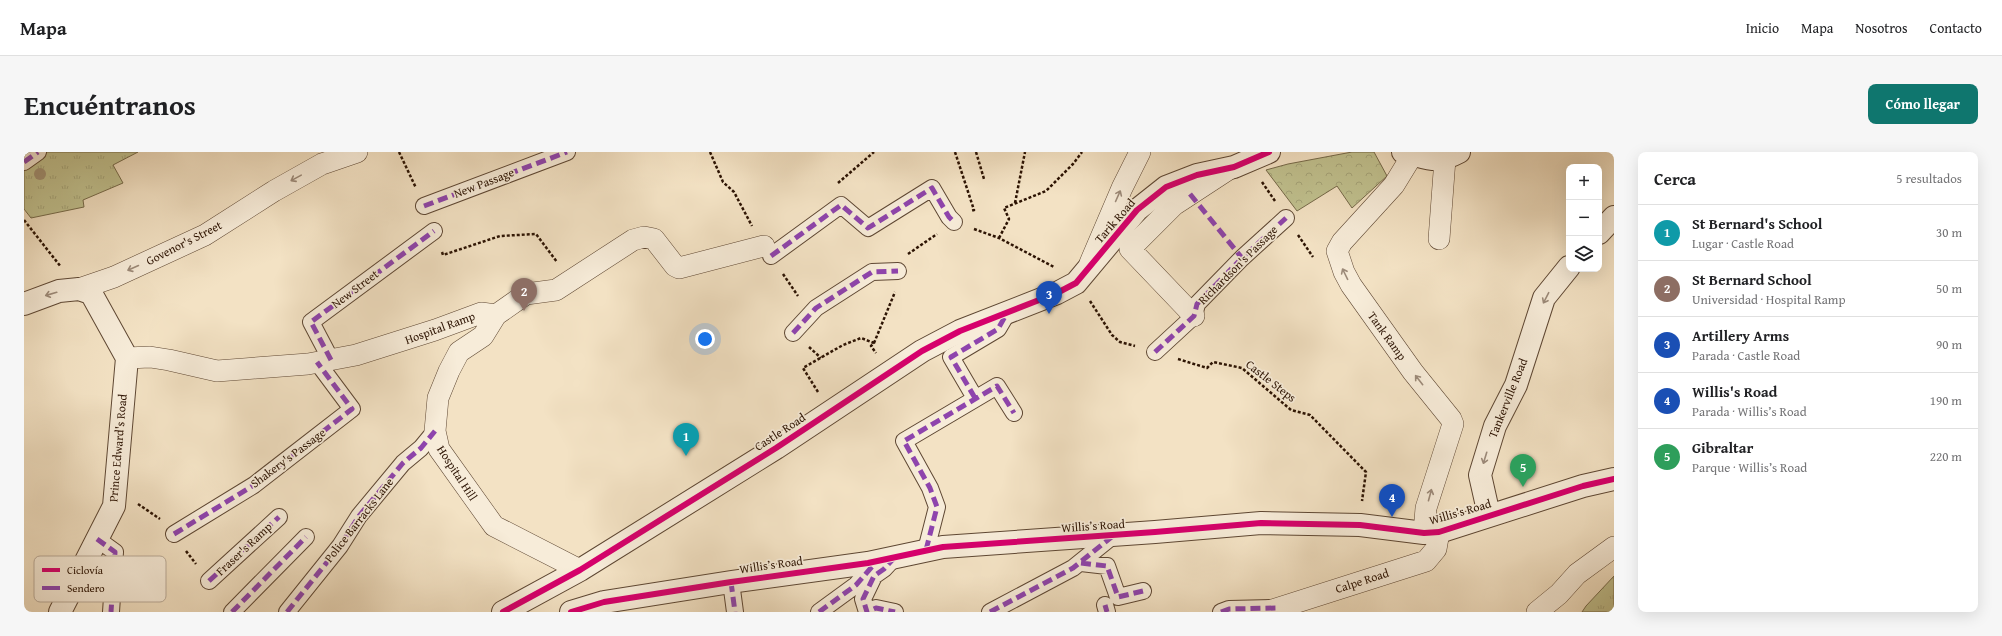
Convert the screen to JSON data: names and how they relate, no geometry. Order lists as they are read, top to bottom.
{
  "streets": {
    "street": [
      "New Passage",
      "Tarik Road",
      "Govenor's Street",
      "Richardson's Passage",
      "New Street",
      "Hospital Ramp",
      "Tank Ramp",
      "Tankerville Road",
      "Castle Road",
      "Prince Edward's Road",
      "Shakery's Passage",
      "Hospital Hill",
      "Willis’s Road",
      "Police Barracks Lane",
      "Fraser's Ramp",
      "Calpe Road"
    ],
    "path": ["Castle Steps"]
  },
  "crossings": [
    ["Tarik Road", "Richardson's Passage"],
    ["Tarik Road", "Castle Steps"],
    ["Tarik Road", "Castle Road"],
    ["Richardson's Passage", "Castle Steps"],
    ["New Street", "Hospital Ramp"],
    ["New Street", "Shakery's Passage"],
    ["Hospital Ramp", "Prince Edward's Road"],
    ["Hospital Ramp", "Shakery's Passage"],
    ["Hospital Ramp", "Hospital Hill"],
    ["Tank Ramp", "Willis’s Road"],
    ["Tank Ramp", "Calpe Road"],
    ["Castle Steps", "Castle Road"],
    ["Castle Steps", "Willis’s Road"],
    ["Tankerville Road", "Willis’s Road"],
    ["Castle Road", "Hospital Hill"],
    ["Hospital Hill", "Police Barracks Lane"],
    ["Willis’s Road", "Calpe Road"]
  ],
  "one_way": ["Govenor's Street", "Tank Ramp", "Tankerville Road"],
  "legend": ["Ciclovía", "Sendero"],
  "page": {
    "header": "Mapa",
    "nav": [
      "Inicio",
      "Mapa",
      "Nosotros",
      "Contacto"
    ],
    "title": "Encuéntranos",
    "buttons": "Cómo llegar",
    "heading": ["Cerca", "5 resultados"],
    "map_buttons": ["+", "−"],
    "list": [
      {
        "mark": "1",
        "name": "St Bernard's School",
        "note": "Lugar · Castle Road",
        "value": "30 m"
      },
      {
        "mark": "2",
        "name": "St Bernard School",
        "note": "Universidad · Hospital Ramp",
        "value": "50 m"
      },
      {
        "mark": "3",
        "name": "Artillery Arms",
        "note": "Parada · Castle Road",
        "value": "90 m"
      },
      {
        "mark": "4",
        "name": "Willis's Road",
        "note": "Parada · Willis’s Road",
        "value": "190 m"
      },
      {
        "mark": "5",
        "name": "Gibraltar",
        "note": "Parque · Willis’s Road",
        "value": "220 m"
      }
    ],
    "pins": [
      "2",
      "3",
      "1",
      "5",
      "4"
    ]
  }
}
